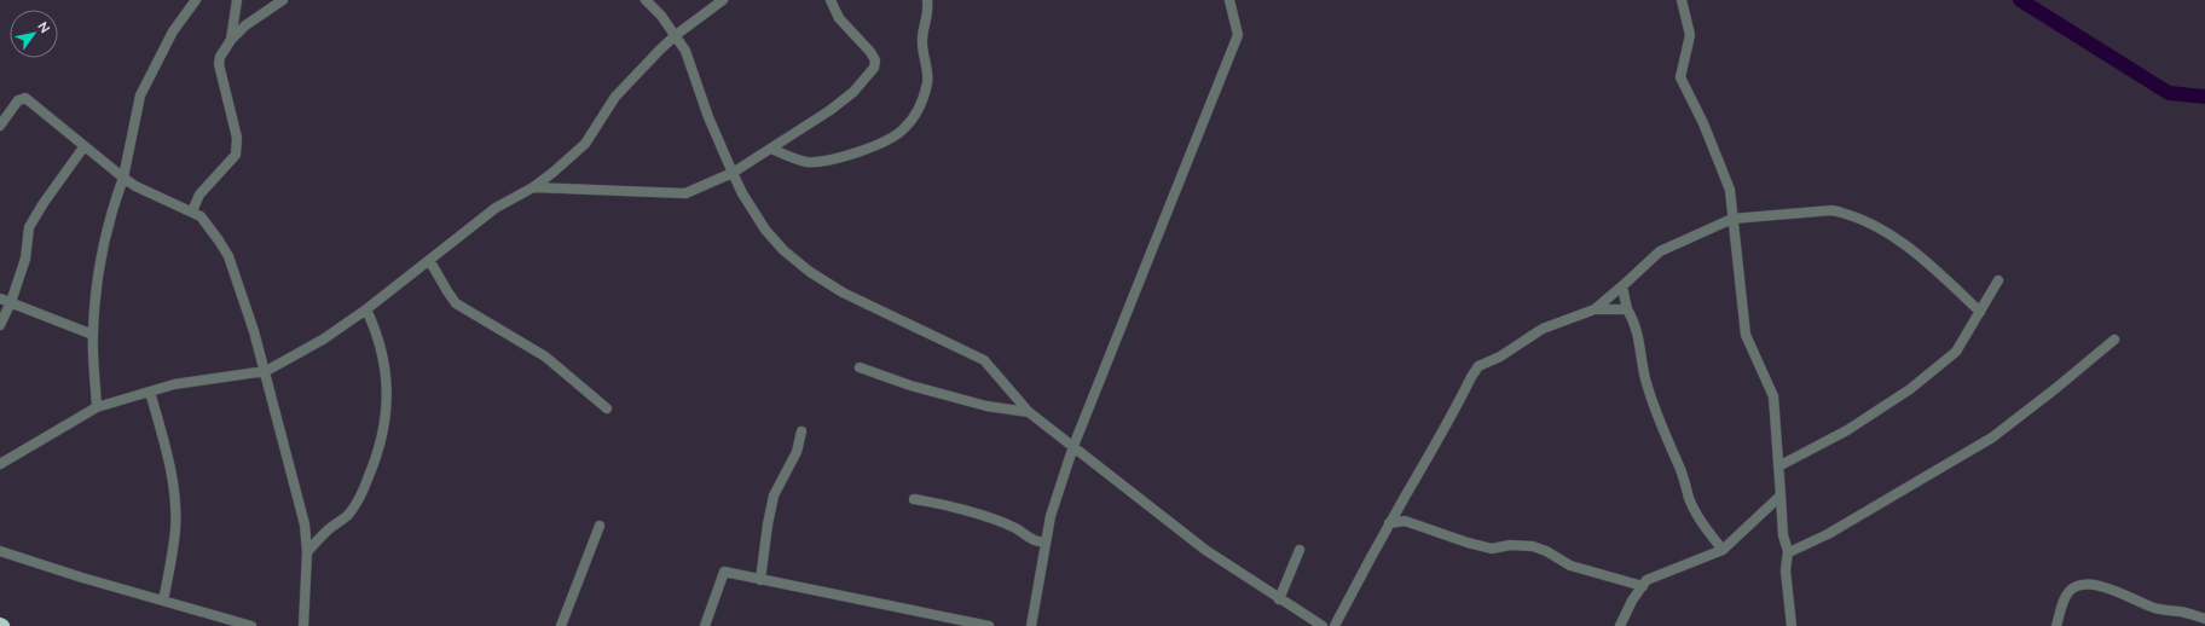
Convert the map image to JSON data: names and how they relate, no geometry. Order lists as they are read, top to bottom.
{
  "north": "top right"
}
